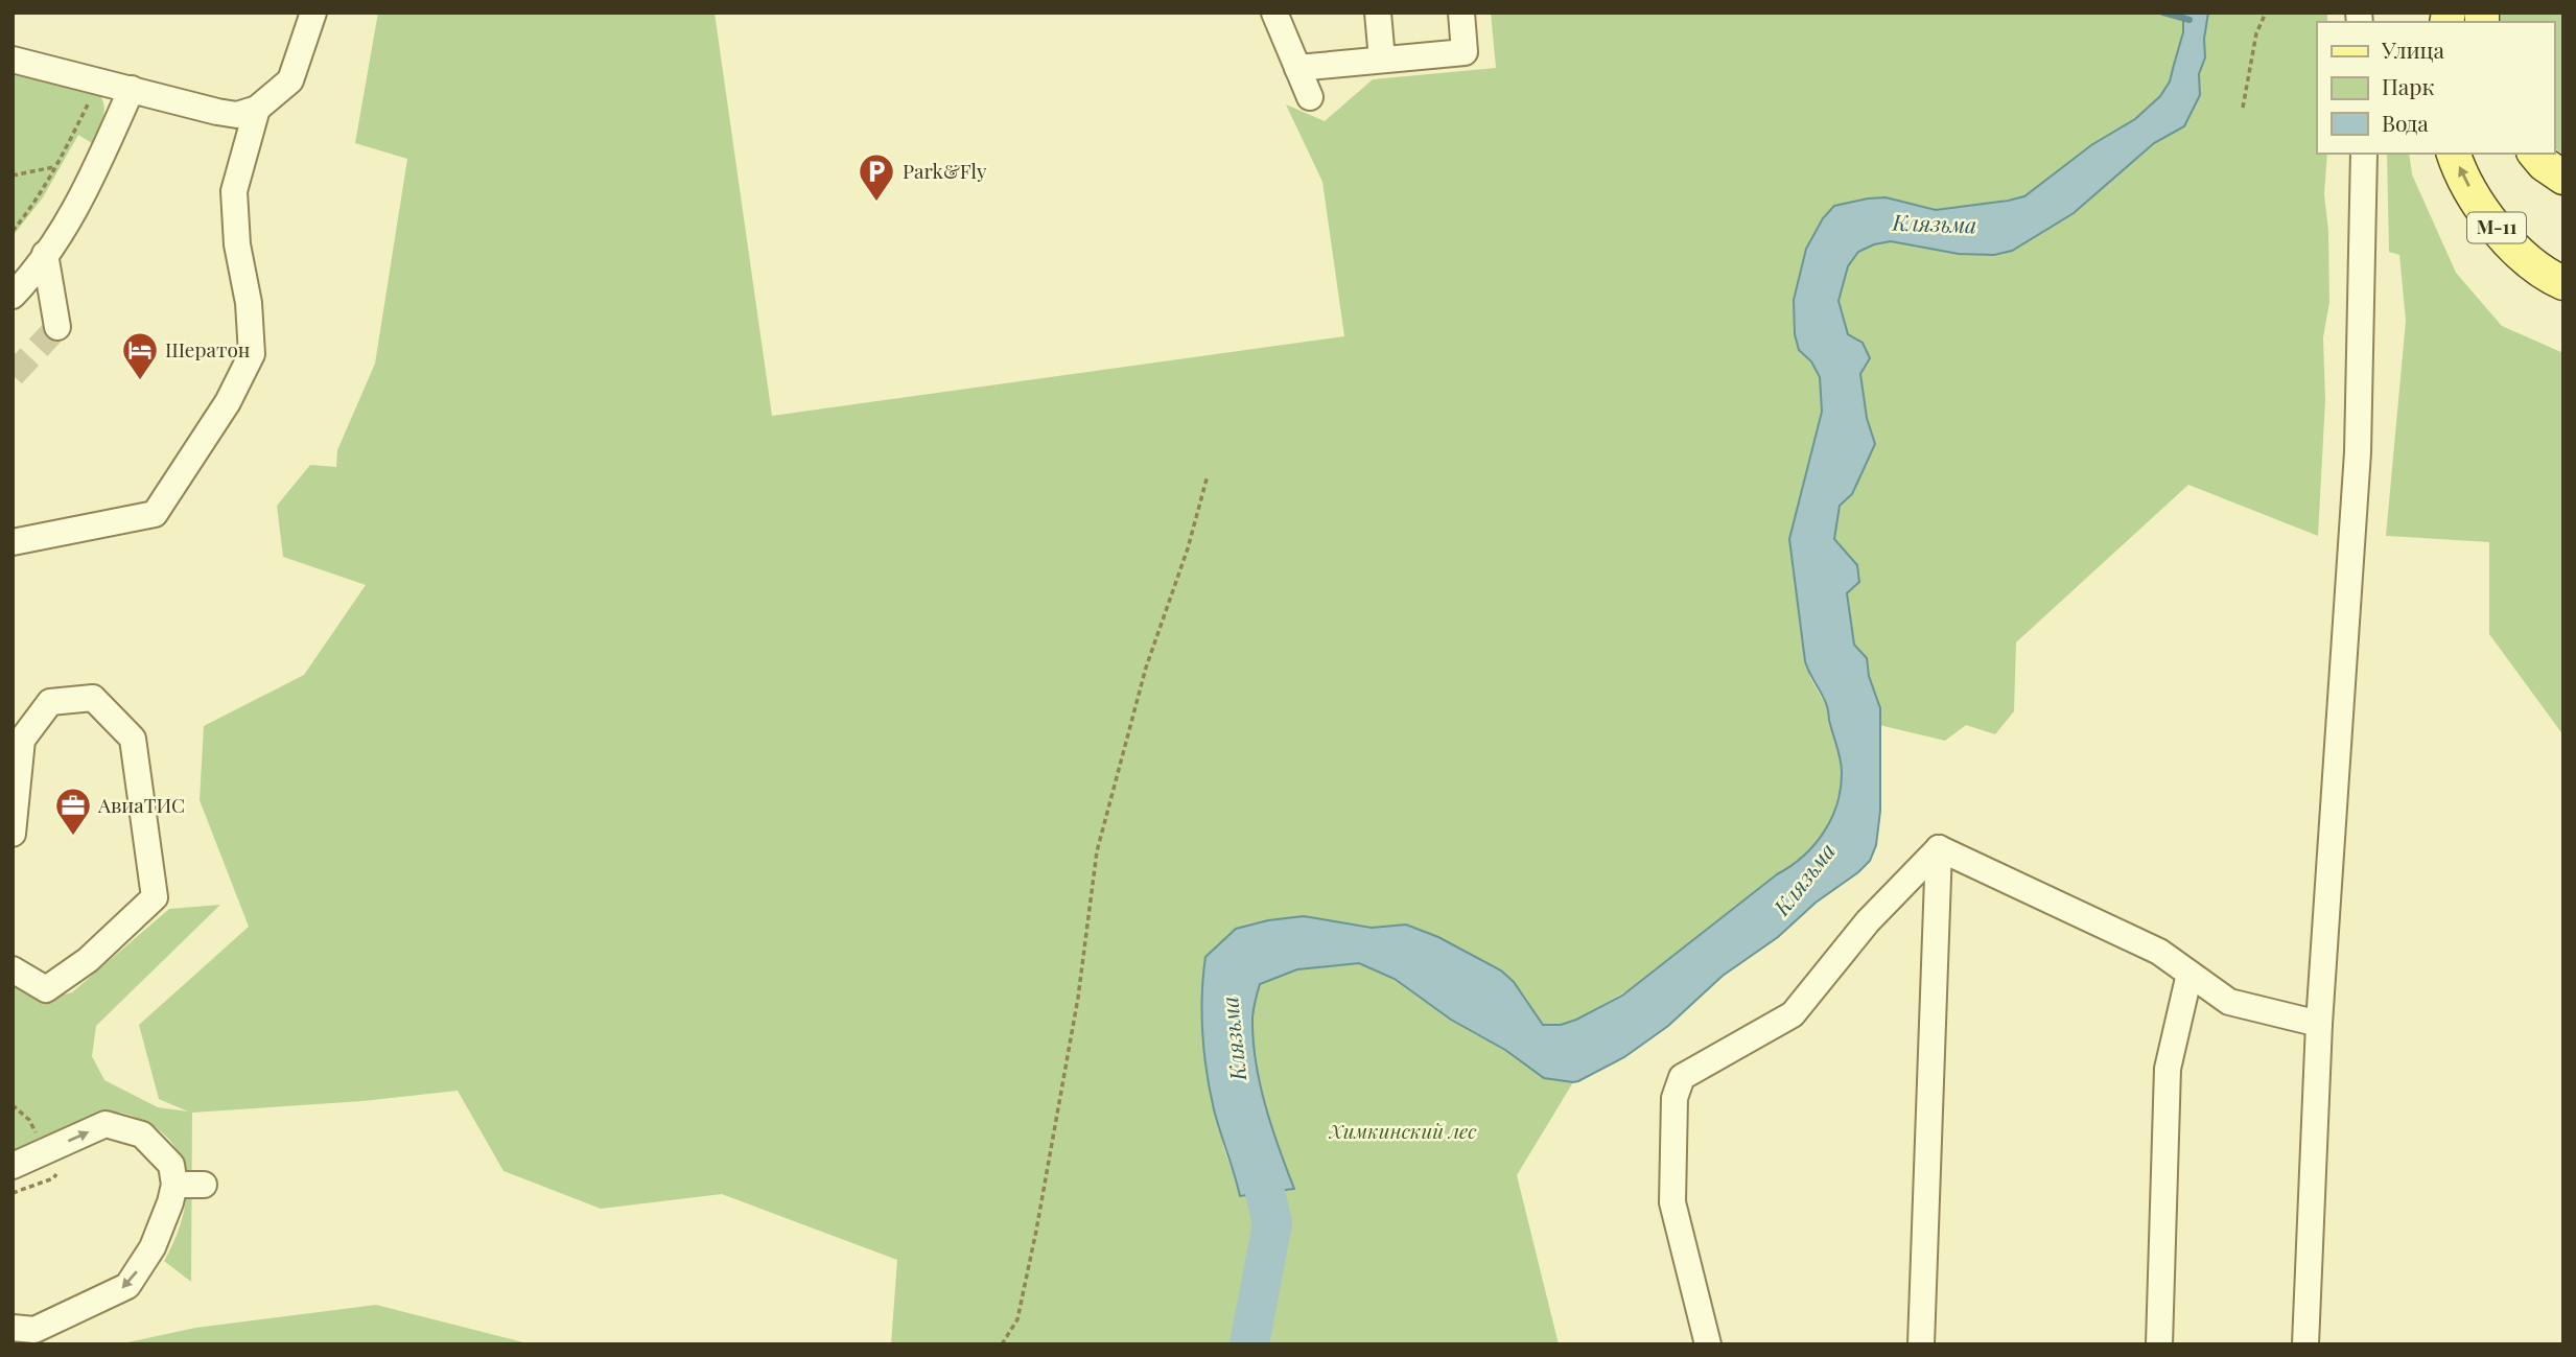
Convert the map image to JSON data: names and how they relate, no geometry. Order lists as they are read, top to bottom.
{
  "streets": {
    "main road": ["М-11"]
  },
  "water": ["Клязьма"],
  "parks": ["Химкинский лес"],
  "places": {
    "parking": ["Park&Fly"],
    "hotel": ["Шератон"],
    "office": ["АвиаТИС"]
  },
  "legend": ["Улица", "Парк", "Вода"]
}
